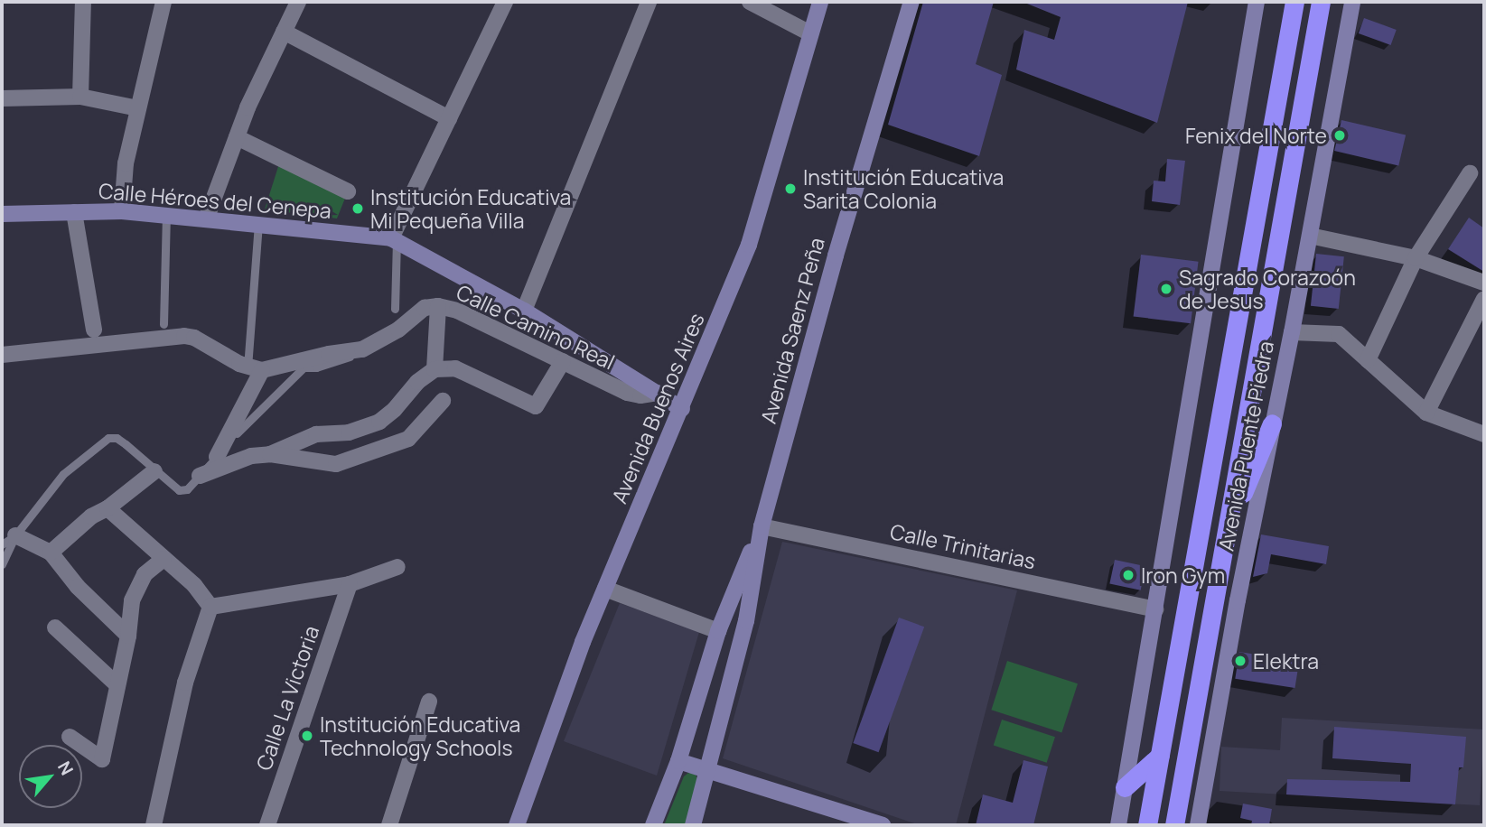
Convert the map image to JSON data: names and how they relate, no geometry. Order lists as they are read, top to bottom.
{
  "streets": {
    "main road": [
      "Calle Héroes del Cenepa",
      "Avenida Saenz Peña",
      "Avenida Buenos Aires",
      "Avenida Puente Piedra"
    ],
    "street": ["Calle Camino Real", "Calle Trinitarias", "Calle La Victoria"]
  },
  "crossings": [
    ["Calle Héroes del Cenepa", "Calle Camino Real"],
    ["Calle Héroes del Cenepa", "Avenida Buenos Aires"],
    ["Avenida Saenz Peña", "Calle Trinitarias"]
  ],
  "places": [
    "Fenix del Norte",
    "Institución Educativa Sarita Colonia",
    "Institución Educativa Mi Pequeña Villa",
    "Sagrado Corazoón de Jesus",
    "Iron Gym",
    "Elektra",
    "Institución Educativa Technology Schools"
  ],
  "north": "top right"
}
